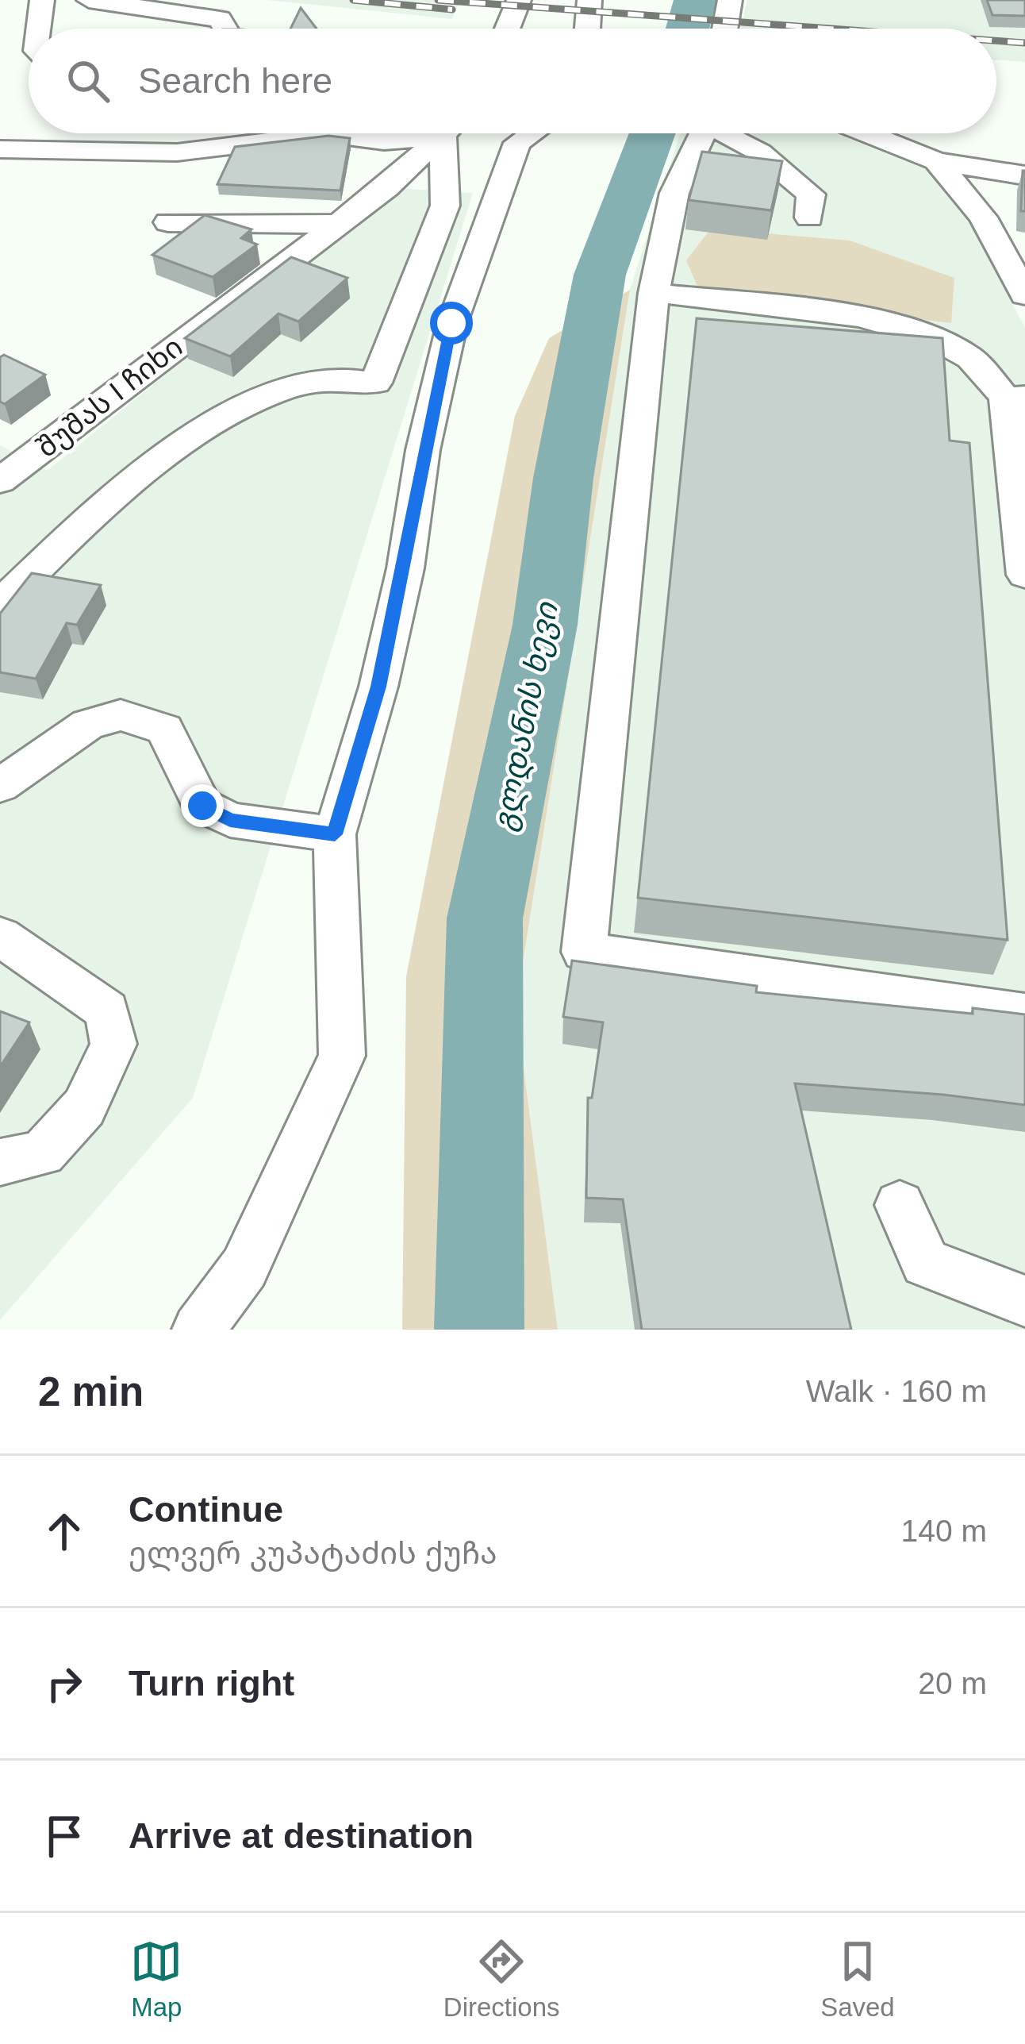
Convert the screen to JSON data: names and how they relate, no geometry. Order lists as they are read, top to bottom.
{
  "streets": {
    "street": ["შუშას I ჩიხი"]
  },
  "water": ["გლდანის ხევი"],
  "page": {
    "search": "Search here",
    "heading": ["2 min", "Walk · 160 m"],
    "list": [
      ["Continue", "ელვერ კუპატაძის ქუჩა", "140 m"],
      ["Turn right", "20 m"],
      "Arrive at destination"
    ],
    "nav": ["Map", "Directions", "Saved"]
  }
}
